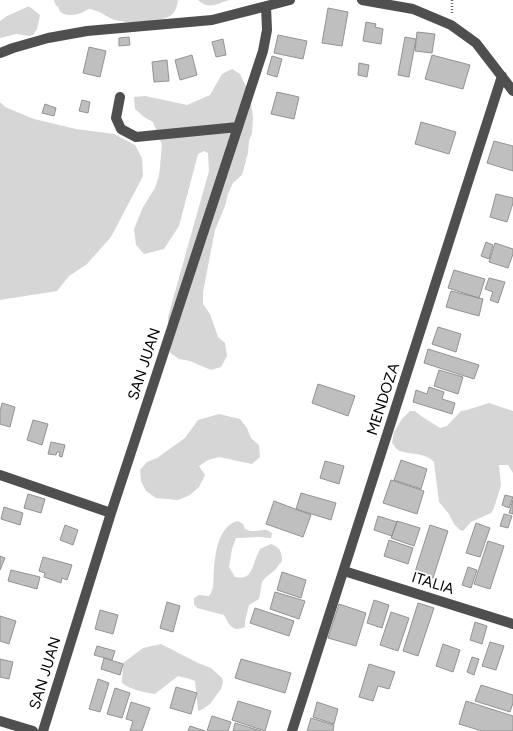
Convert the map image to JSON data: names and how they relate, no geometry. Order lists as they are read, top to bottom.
{
  "streets": {
    "street": ["SAN JUAN", "MENDOZA", "ITALIA"]
  },
  "crossings": [
    ["MENDOZA", "ITALIA"]
  ]
}
